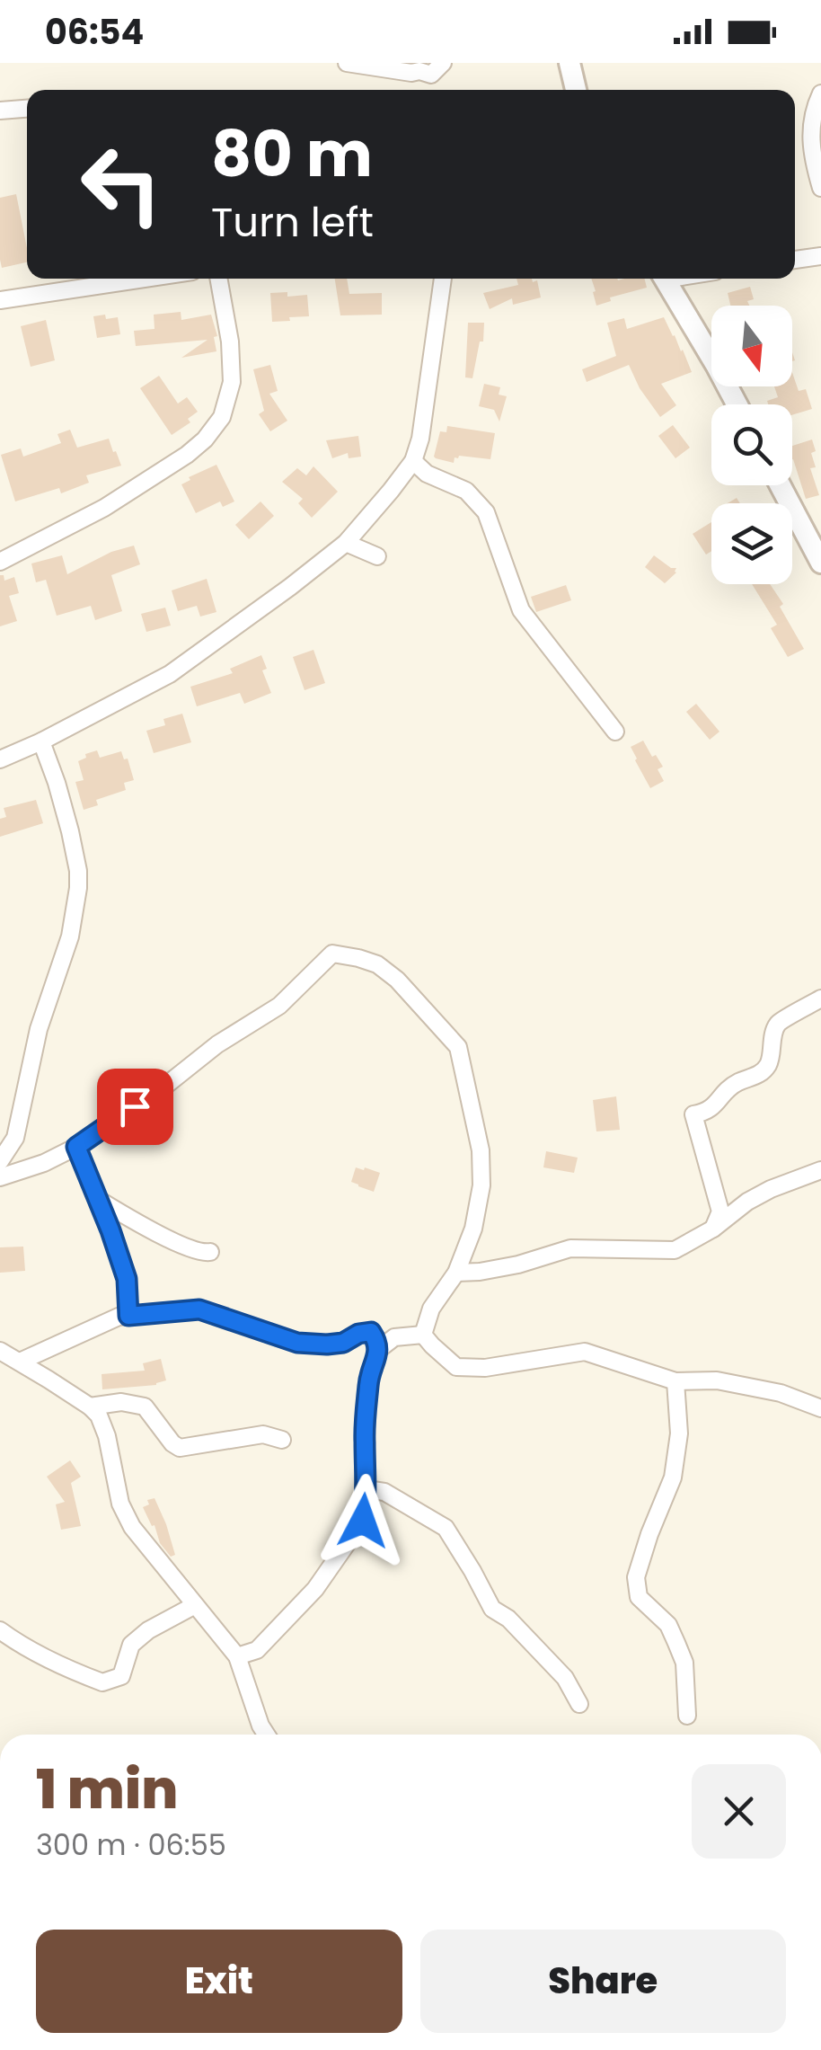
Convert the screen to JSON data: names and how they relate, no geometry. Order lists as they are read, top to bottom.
{
  "north": "bottom",
  "page": {
    "status": "06:54",
    "turn": ["80 m", "Turn left"],
    "heading": ["1 min", "300 m · 06:55"],
    "buttons": ["Exit", "Share"]
  }
}
